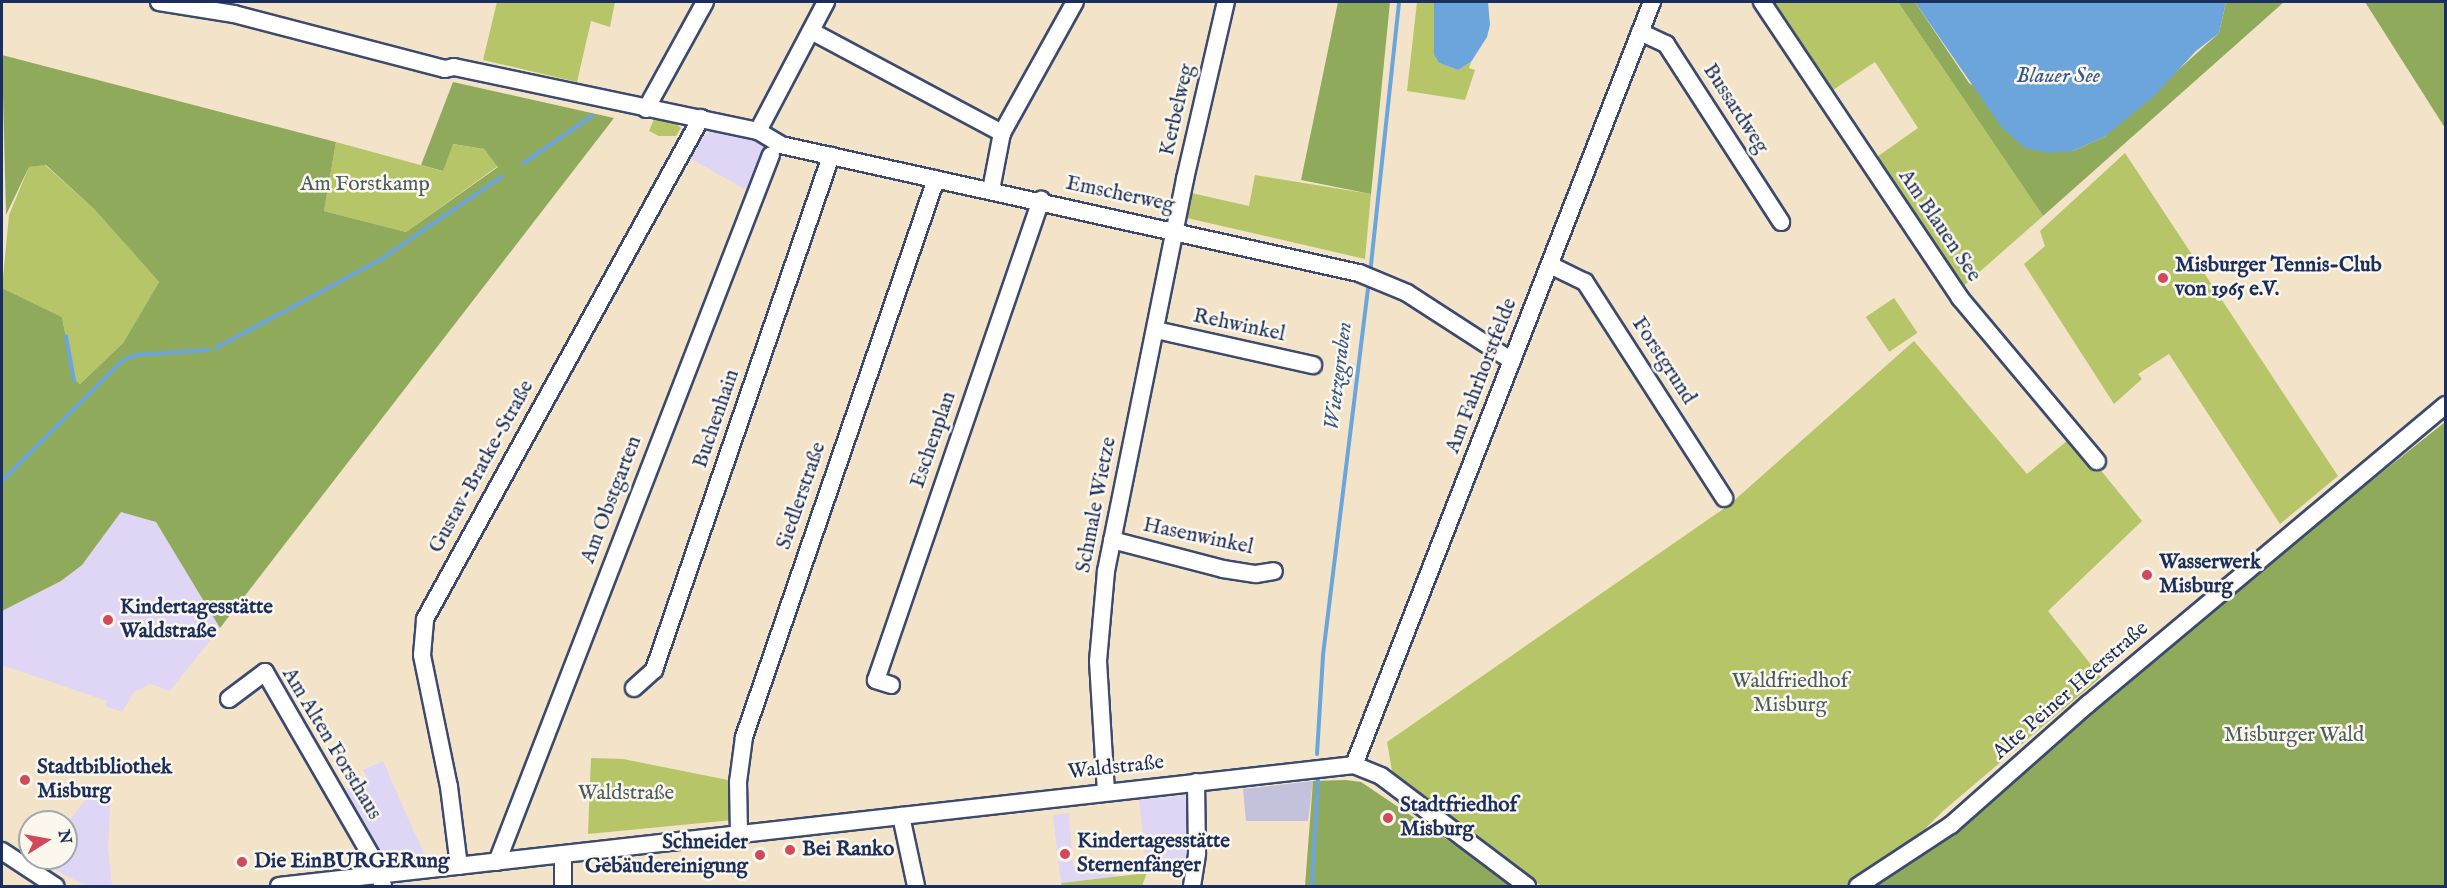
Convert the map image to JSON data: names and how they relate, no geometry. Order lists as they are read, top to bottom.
{
  "streets": {
    "street": [
      "Bussardweg",
      "Kerbelweg",
      "Emscherweg",
      "Am Blauen See",
      "Rehwinkel",
      "Forstgrund",
      "Am Fahrhorstfelde",
      "Buchenhain",
      "Eschenplan",
      "Gustav-Bratke-Straße",
      "Siedlerstraße",
      "Am Obstgarten",
      "Schmale Wietze",
      "Hasenwinkel",
      "Alte Peiner Heerstraße",
      "Am Alten Forsthaus",
      "Waldstraße"
    ]
  },
  "crossings": [
    ["Bussardweg", "Am Fahrhorstfelde"],
    ["Kerbelweg", "Emscherweg"],
    ["Kerbelweg", "Schmale Wietze"],
    ["Emscherweg", "Am Fahrhorstfelde"],
    ["Emscherweg", "Buchenhain"],
    ["Emscherweg", "Eschenplan"],
    ["Emscherweg", "Gustav-Bratke-Straße"],
    ["Emscherweg", "Siedlerstraße"],
    ["Emscherweg", "Schmale Wietze"],
    ["Rehwinkel", "Schmale Wietze"],
    ["Forstgrund", "Am Fahrhorstfelde"],
    ["Am Fahrhorstfelde", "Waldstraße"],
    ["Gustav-Bratke-Straße", "Waldstraße"],
    ["Siedlerstraße", "Waldstraße"],
    ["Am Obstgarten", "Waldstraße"],
    ["Schmale Wietze", "Hasenwinkel"],
    ["Schmale Wietze", "Waldstraße"],
    ["Am Alten Forsthaus", "Waldstraße"]
  ],
  "water": ["Blauer See", "Wietzegraben"],
  "parks": [
    "Am Forstkamp",
    "Waldfriedhof Misburg",
    "Misburger Wald",
    "Waldstraße"
  ],
  "places": [
    "Misburger Tennis-Club von 1965 e.V.",
    "Wasserwerk Misburg",
    "Kindertagesstätte Waldstraße",
    "Stadtbibliothek Misburg",
    "Stadtfriedhof Misburg",
    "Bei Ranko",
    "Kindertagesstätte Sternenfänger",
    "Schneider Gebäudereinigung",
    "Die EinBURGERung"
  ],
  "north": "right"
}
